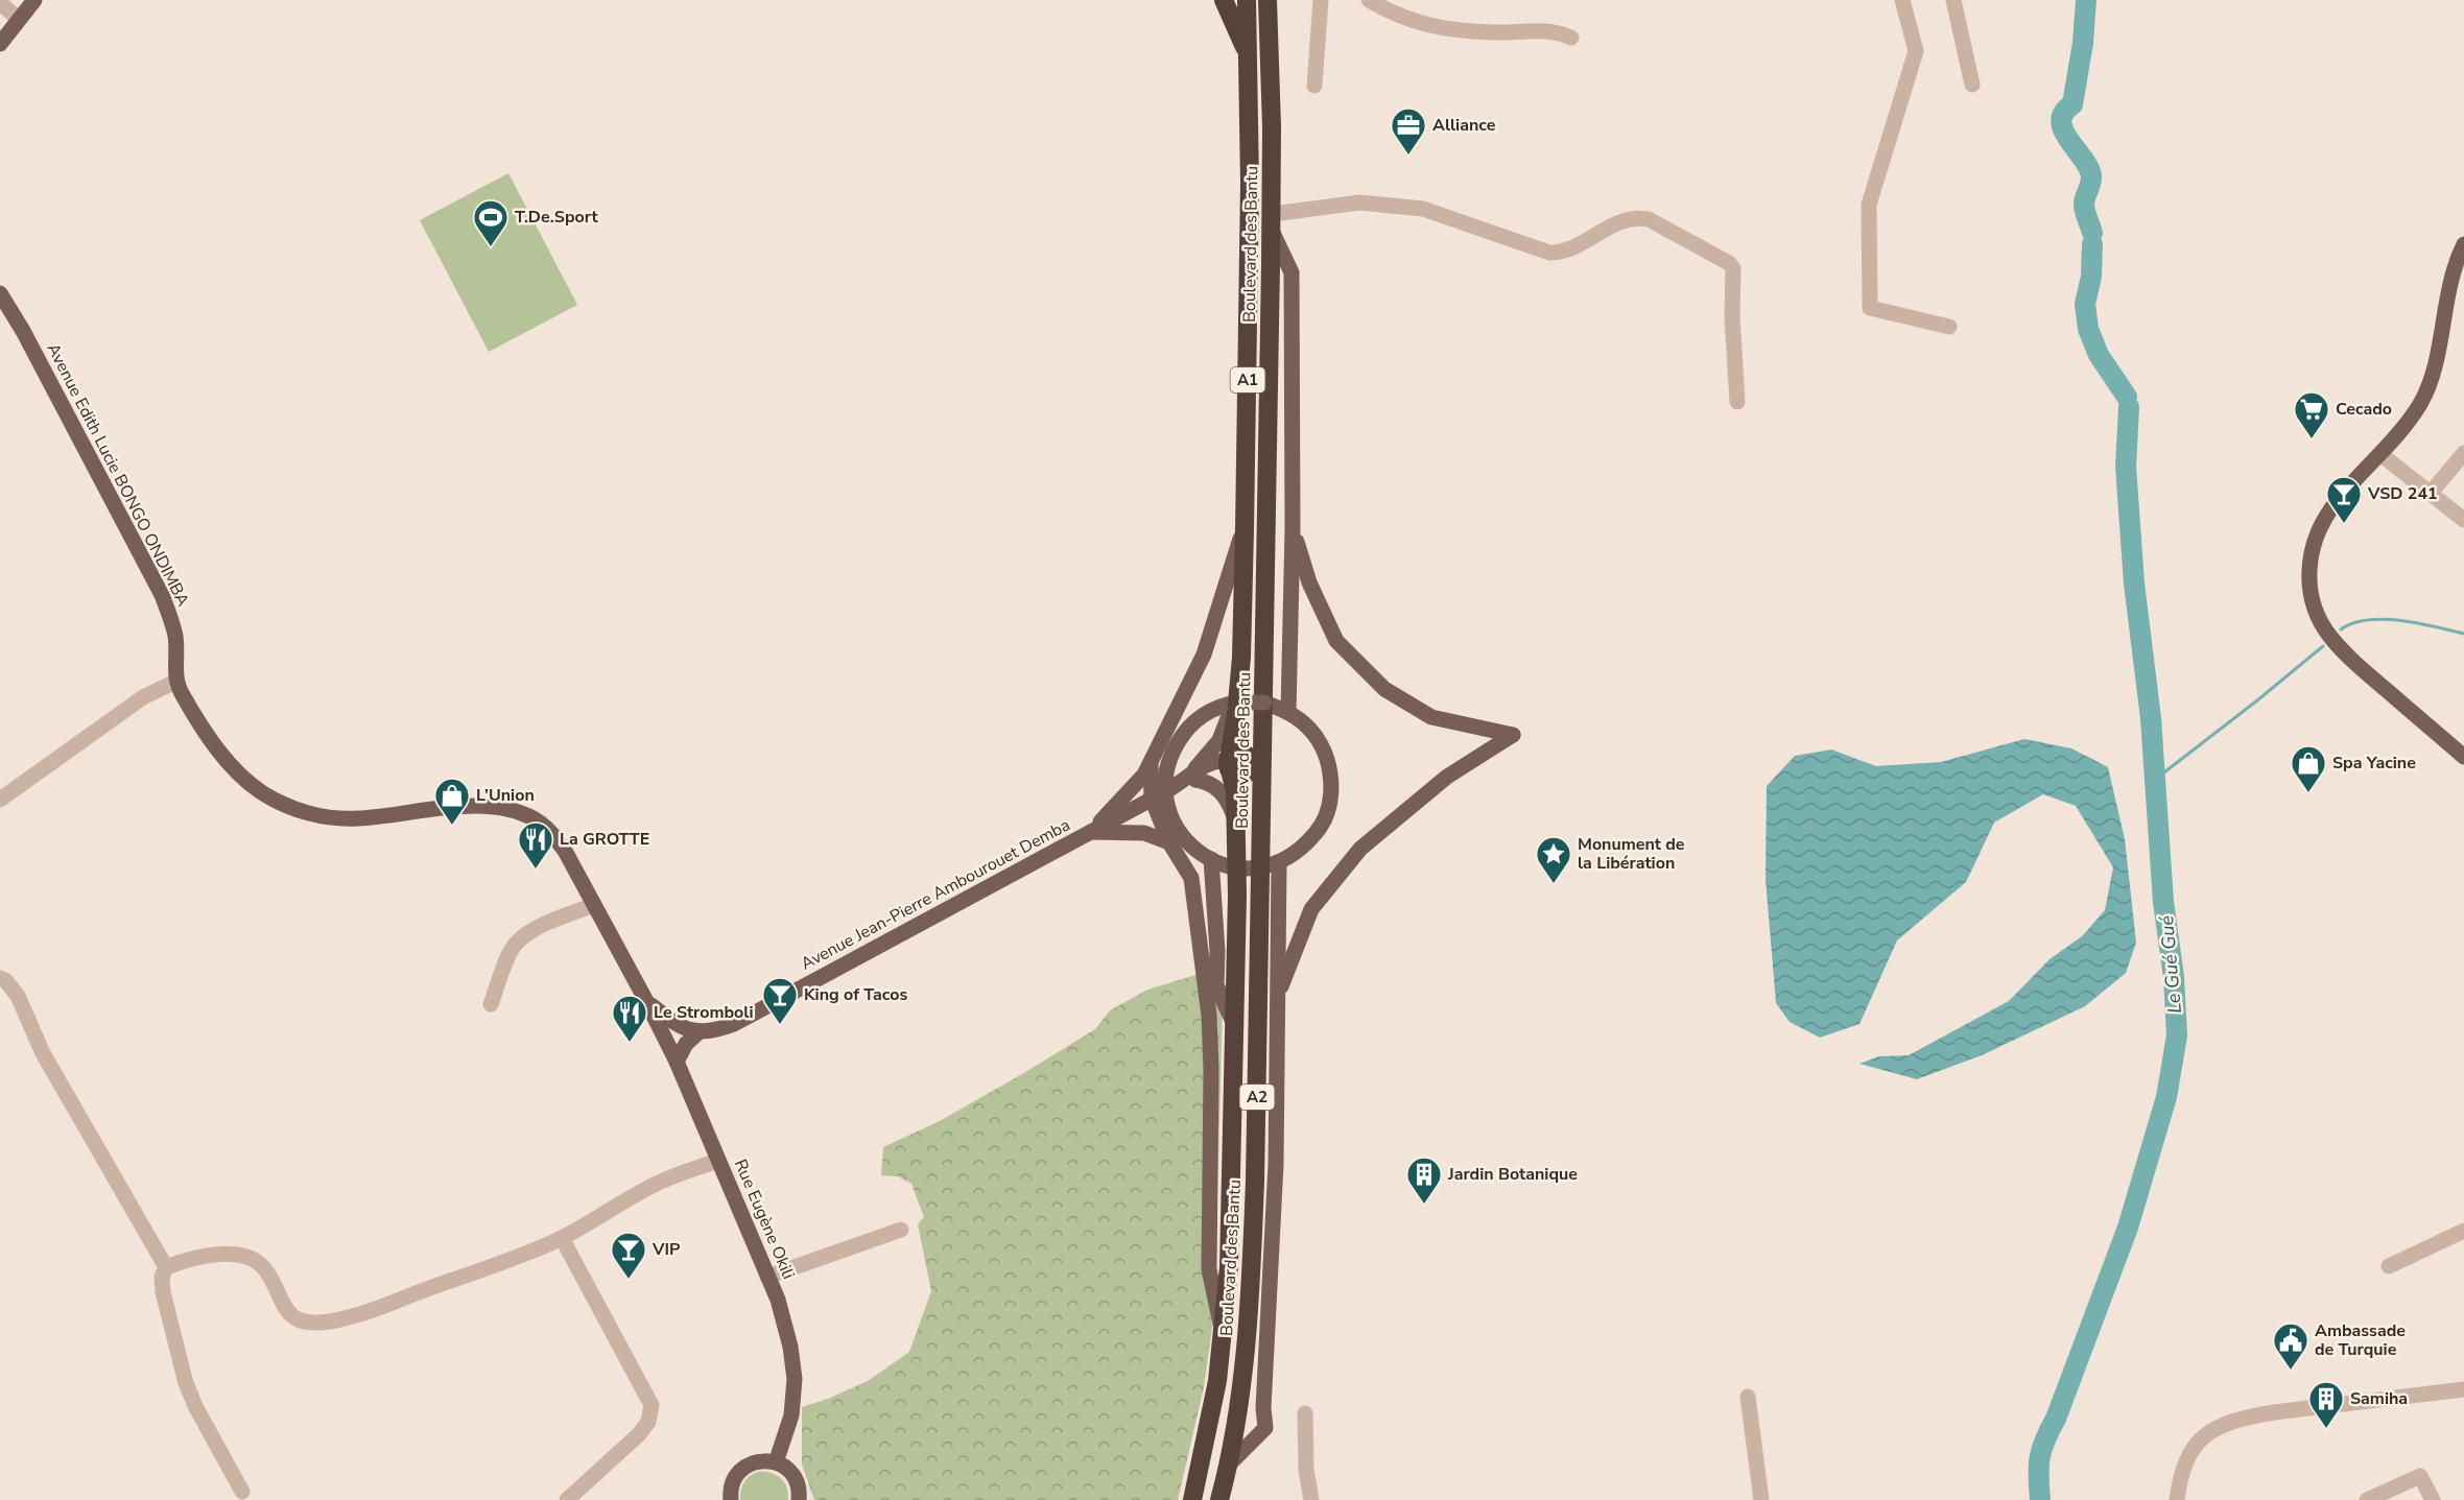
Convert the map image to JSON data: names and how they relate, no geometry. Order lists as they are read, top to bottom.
{
  "streets": {
    "highway": ["Boulevard des Bantu", "A1", "A2"],
    "main road": ["Avenue Edith Lucie BONGO ONDIMBA", "Avenue Jean-Pierre Ambourouet Demba", "Rue Eugène Okili"]
  },
  "crossings": [
    ["Boulevard des Bantu", "Avenue Jean-Pierre Ambourouet Demba"],
    ["Avenue Edith Lucie BONGO ONDIMBA", "Rue Eugène Okili"]
  ],
  "water": ["Le Gué Gué"],
  "places": {
    "office": ["Alliance"],
    "sports": ["T.De.Sport"],
    "supermarket": ["Cecado"],
    "bar": ["VSD 241", "King of Tacos", "VIP"],
    "shop": ["Spa Yacine", "L’Union"],
    "restaurant": ["La GROTTE", "Le Stromboli"],
    "place": ["Monument de la Libération"],
    "building": ["Jardin Botanique", "Samiha"],
    "public building": ["Ambassade de Turquie"]
  }
}
